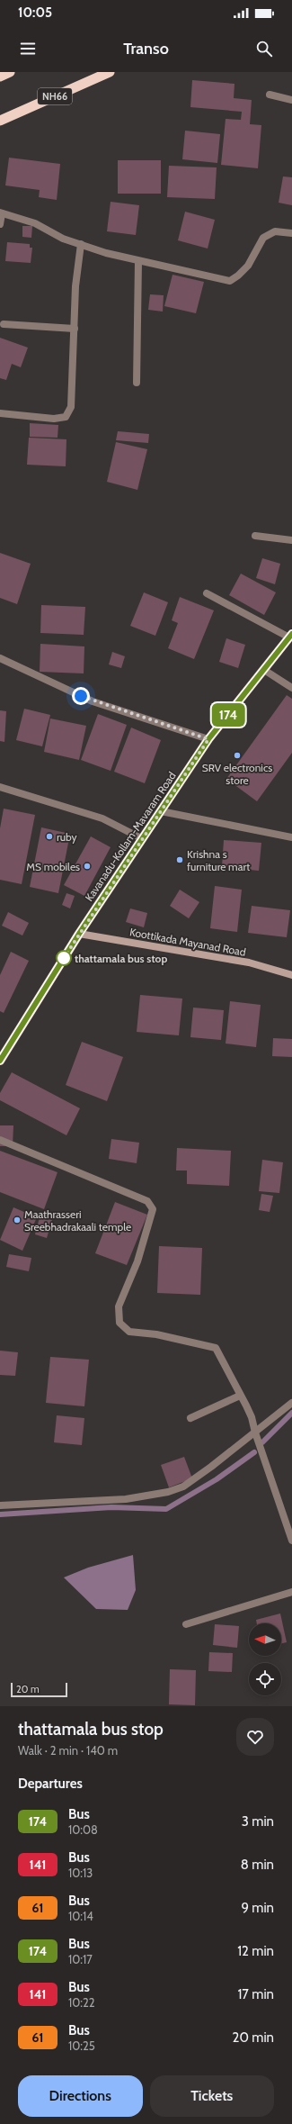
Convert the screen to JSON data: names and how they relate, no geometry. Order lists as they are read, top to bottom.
{
  "streets": {
    "highway": ["NH66"],
    "main road": ["Kavanadu-Kollam-Mavaram Road", "Koottikada Mayanad Road"]
  },
  "crossings": [
    ["Kavanadu-Kollam-Mavaram Road", "Koottikada Mayanad Road"]
  ],
  "places": [
    "SRV electronics store",
    "ruby",
    "Krishna s furniture mart",
    "MS mobiles",
    "thattamala bus stop",
    "Maathrasseri Sreebhadrakaali temple"
  ],
  "lines": ["bus line 174"],
  "scale_bar": "20 m",
  "north": "left",
  "page": {
    "status": "10:05",
    "header": "Transo",
    "on_map": "174",
    "scale": "20 m",
    "heading": [
      ["thattamala bus stop", "Walk · 2 min · 140 m"],
      "Departures"
    ],
    "list": [
      {
        "mark": "174",
        "name": "Bus",
        "note": "10:08",
        "value": "3 min"
      },
      {
        "mark": "141",
        "name": "Bus",
        "note": "10:13",
        "value": "8 min"
      },
      {
        "mark": "61",
        "name": "Bus",
        "note": "10:14",
        "value": "9 min"
      },
      {
        "mark": "174",
        "name": "Bus",
        "note": "10:17",
        "value": "12 min"
      },
      {
        "mark": "141",
        "name": "Bus",
        "note": "10:22",
        "value": "17 min"
      },
      {
        "mark": "61",
        "name": "Bus",
        "note": "10:25",
        "value": "20 min"
      }
    ],
    "buttons": ["Directions", "Tickets"]
  }
}
